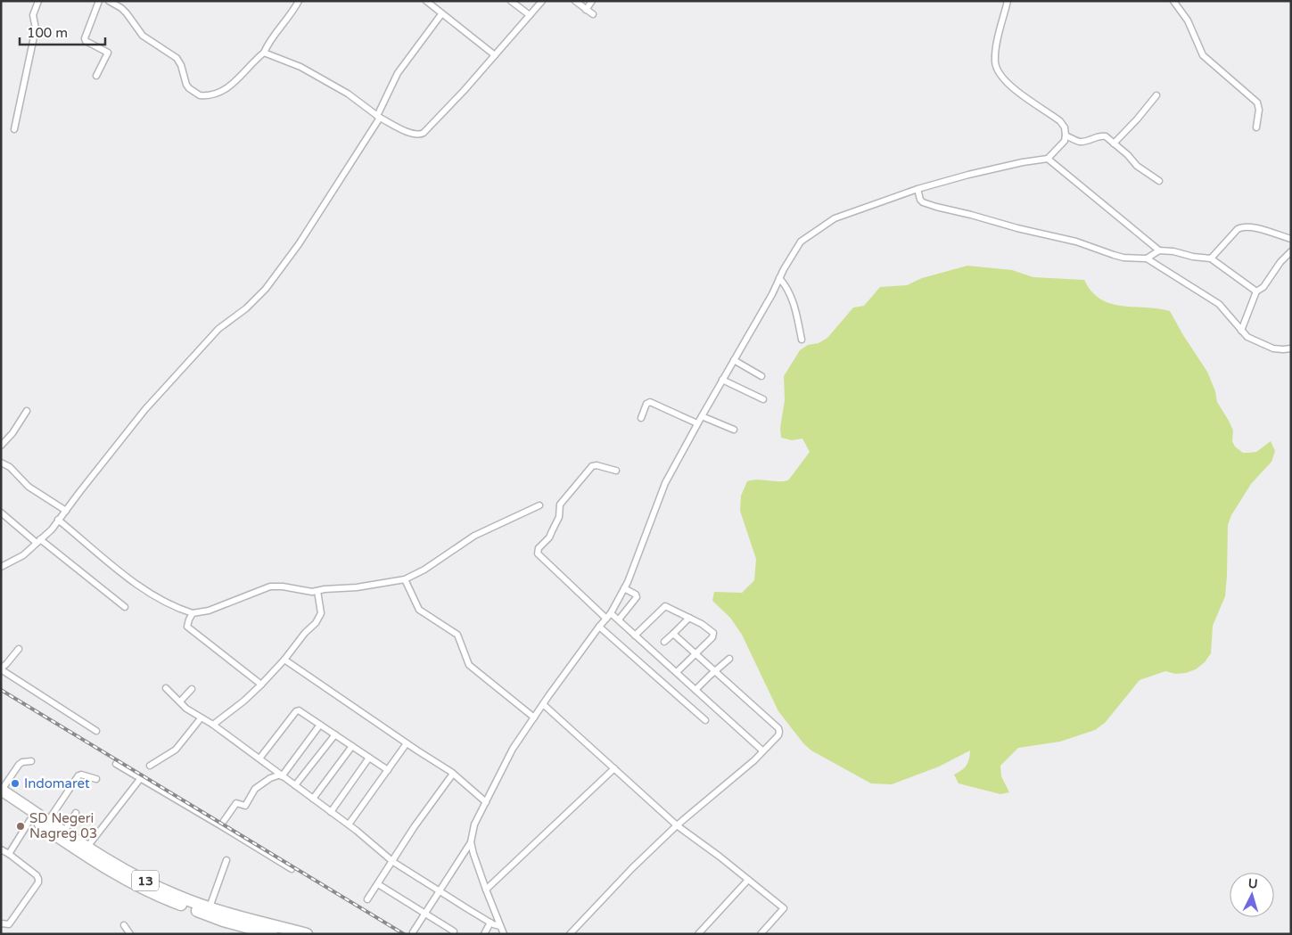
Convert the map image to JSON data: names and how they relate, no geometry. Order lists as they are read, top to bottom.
{
  "streets": {
    "highway": ["13"]
  },
  "places": ["Indomaret", "SD Negeri Nagreg 03"],
  "scale_bar": "100 m",
  "north": "top"
}
